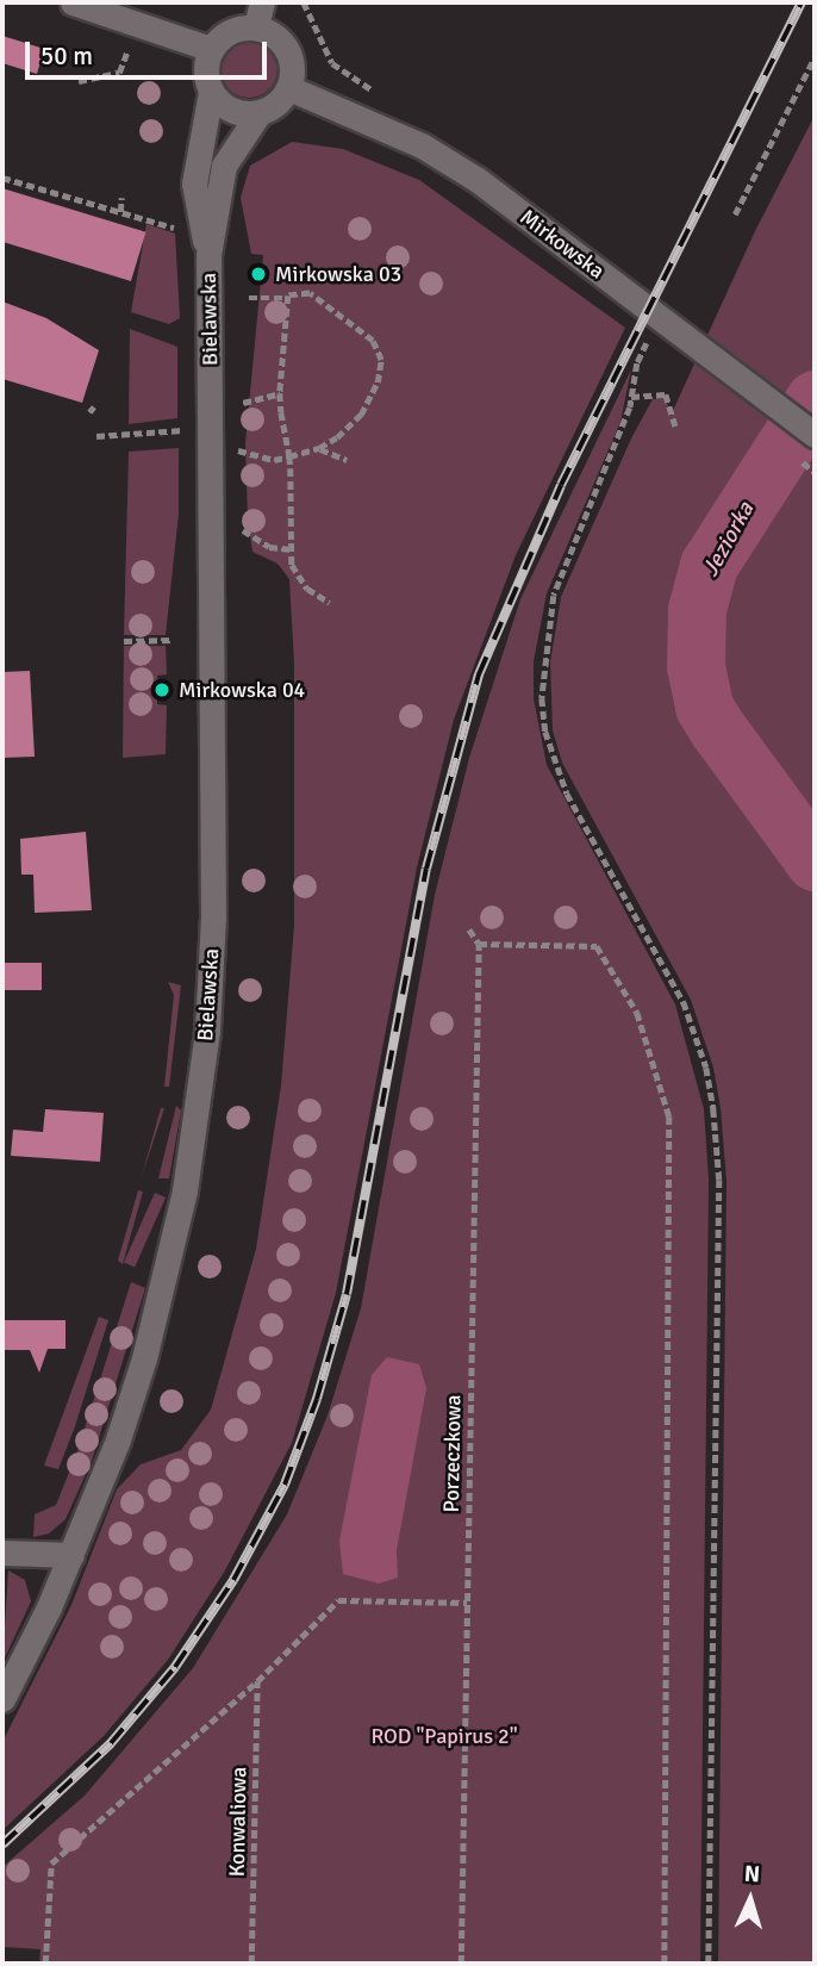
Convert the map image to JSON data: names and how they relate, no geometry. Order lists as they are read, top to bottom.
{
  "streets": {
    "street": ["Mirkowska", "Bielawska"],
    "path": ["Porzeczkowa", "Konwaliowa"]
  },
  "crossings": [
    ["Mirkowska", "Bielawska"]
  ],
  "water": ["Jeziorka"],
  "parks": ["ROD \"Papirus 2\""],
  "places": ["Mirkowska 03", "Mirkowska 04"],
  "scale_bar": "50 m",
  "north": "top"
}
